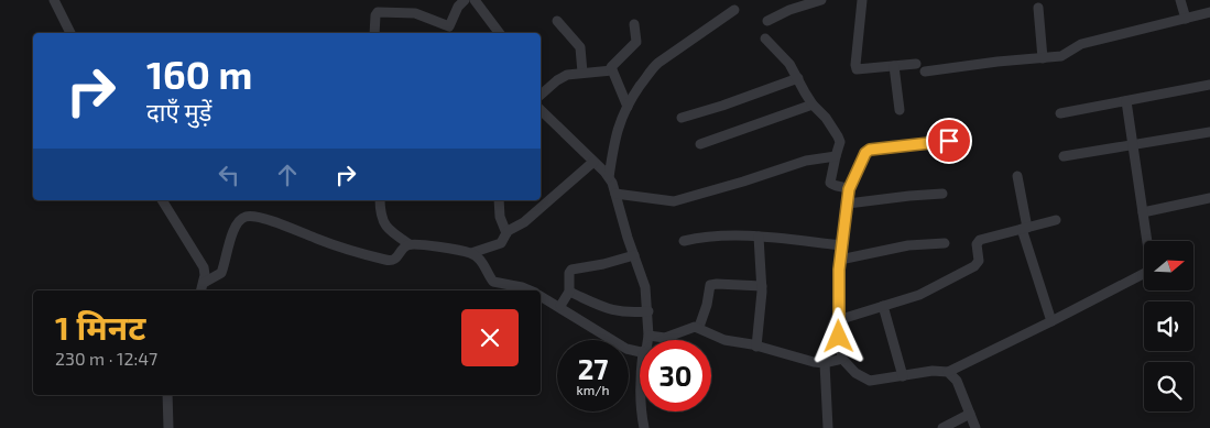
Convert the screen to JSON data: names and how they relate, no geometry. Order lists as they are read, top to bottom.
{
  "north": "right",
  "page": {
    "turn": ["160 m", "दाएँ मुड़ें"],
    "heading": ["1 मिनट", "230 m · 12:47"],
    "speed": "27 km/h",
    "limit": "30"
  }
}
